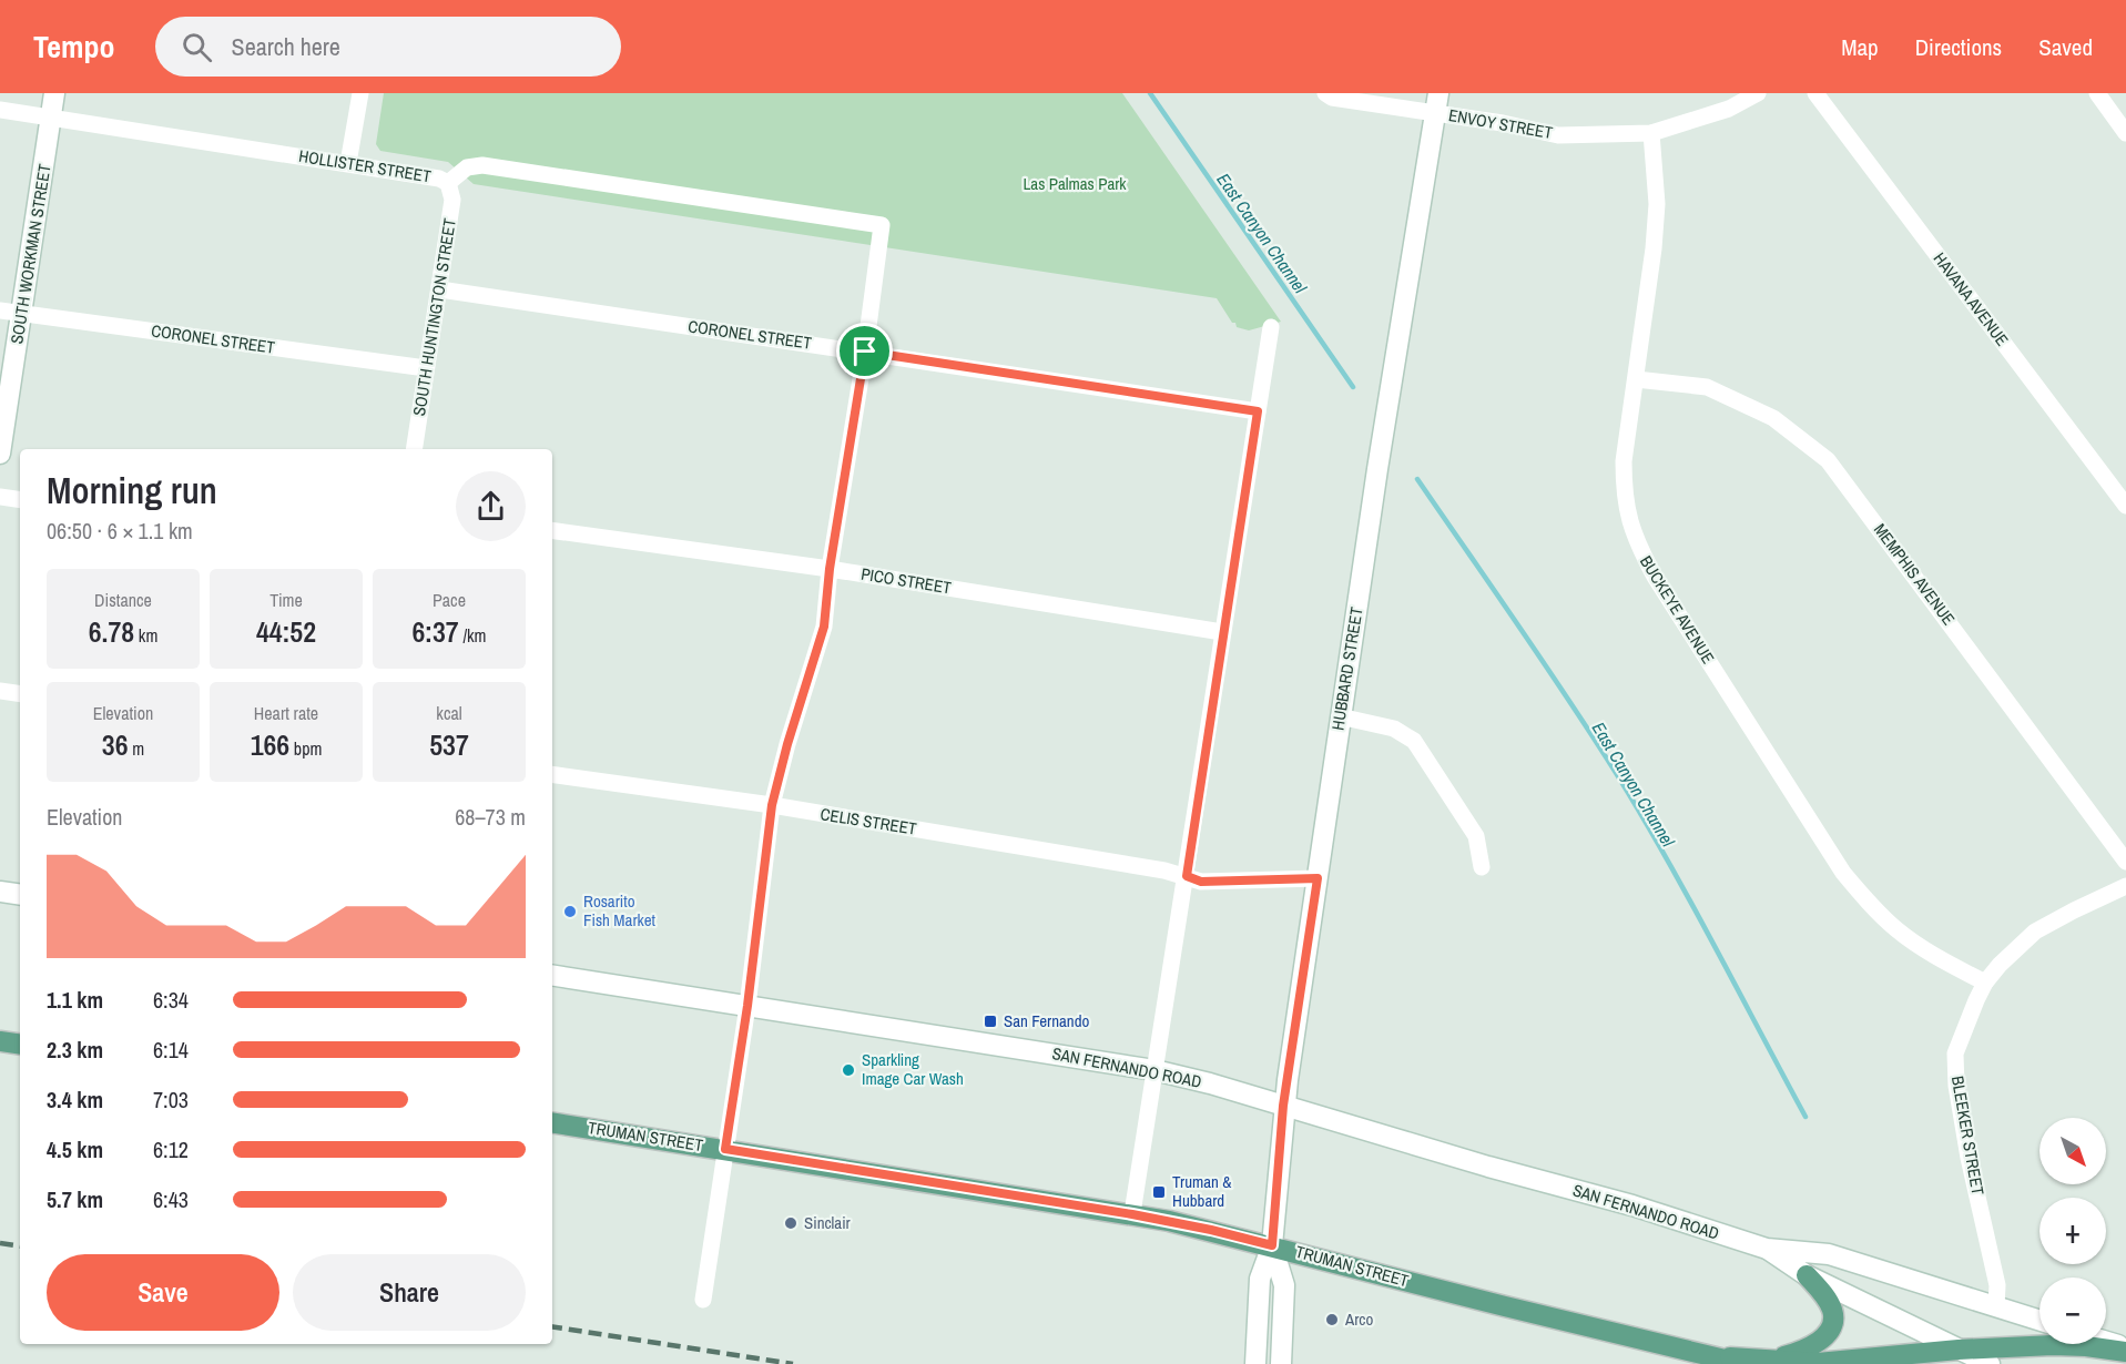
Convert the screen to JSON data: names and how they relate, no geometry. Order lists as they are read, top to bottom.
{
  "streets": {
    "main road": [
      "SOUTH WORKMAN STREET",
      "HUBBARD STREET",
      "SAN FERNANDO ROAD",
      "TRUMAN STREET"
    ],
    "street": [
      "ENVOY STREET",
      "HOLLISTER STREET",
      "HAVANA AVENUE",
      "SOUTH HUNTINGTON STREET",
      "CORONEL STREET",
      "MEMPHIS AVENUE",
      "PICO STREET",
      "BUCKEYE AVENUE",
      "CELIS STREET",
      "BLEEKER STREET"
    ]
  },
  "crossings": [
    ["ENVOY STREET", "BUCKEYE AVENUE"],
    ["ENVOY STREET", "HUBBARD STREET"],
    ["HOLLISTER STREET", "SOUTH WORKMAN STREET"],
    ["HOLLISTER STREET", "SOUTH HUNTINGTON STREET"],
    ["HOLLISTER STREET", "CORONEL STREET"],
    ["SOUTH WORKMAN STREET", "CORONEL STREET"],
    ["SOUTH HUNTINGTON STREET", "CORONEL STREET"],
    ["MEMPHIS AVENUE", "BUCKEYE AVENUE"],
    ["BUCKEYE AVENUE", "BLEEKER STREET"],
    ["HUBBARD STREET", "CELIS STREET"],
    ["HUBBARD STREET", "SAN FERNANDO ROAD"],
    ["HUBBARD STREET", "TRUMAN STREET"],
    ["SAN FERNANDO ROAD", "BLEEKER STREET"],
    ["SAN FERNANDO ROAD", "TRUMAN STREET"]
  ],
  "water": ["East Canyon Channel"],
  "parks": ["Las Palmas Park"],
  "places": {
    "other": [
      "Rosarito Fish Market",
      "Sparkling Image Car Wash",
      "Sinclair",
      "Arco"
    ],
    "transit": ["San Fernando", "Truman & Hubbard"]
  },
  "north": "bottom right",
  "page": {
    "header": "Tempo",
    "search": "Search here",
    "nav": ["Map", "Directions", "Saved"],
    "heading": ["Morning run", "06:50 · 6 × 1.1 km"],
    "stats": [
      ["Distance", "6.78 km"],
      ["Time", "44:52"],
      ["Pace", "6:37 /km"],
      ["Elevation", "36 m"],
      ["Heart rate", "166 bpm"],
      ["kcal", "537"]
    ],
    "chart": ["Elevation", "68–73 m"],
    "list": [
      {
        "name": "1.1 km",
        "note": "6:34"
      },
      {
        "name": "2.3 km",
        "note": "6:14"
      },
      {
        "name": "3.4 km",
        "note": "7:03"
      },
      {
        "name": "4.5 km",
        "note": "6:12"
      },
      {
        "name": "5.7 km",
        "note": "6:43"
      }
    ],
    "map_buttons": ["+", "−"],
    "buttons": ["Save", "Share"]
  }
}
